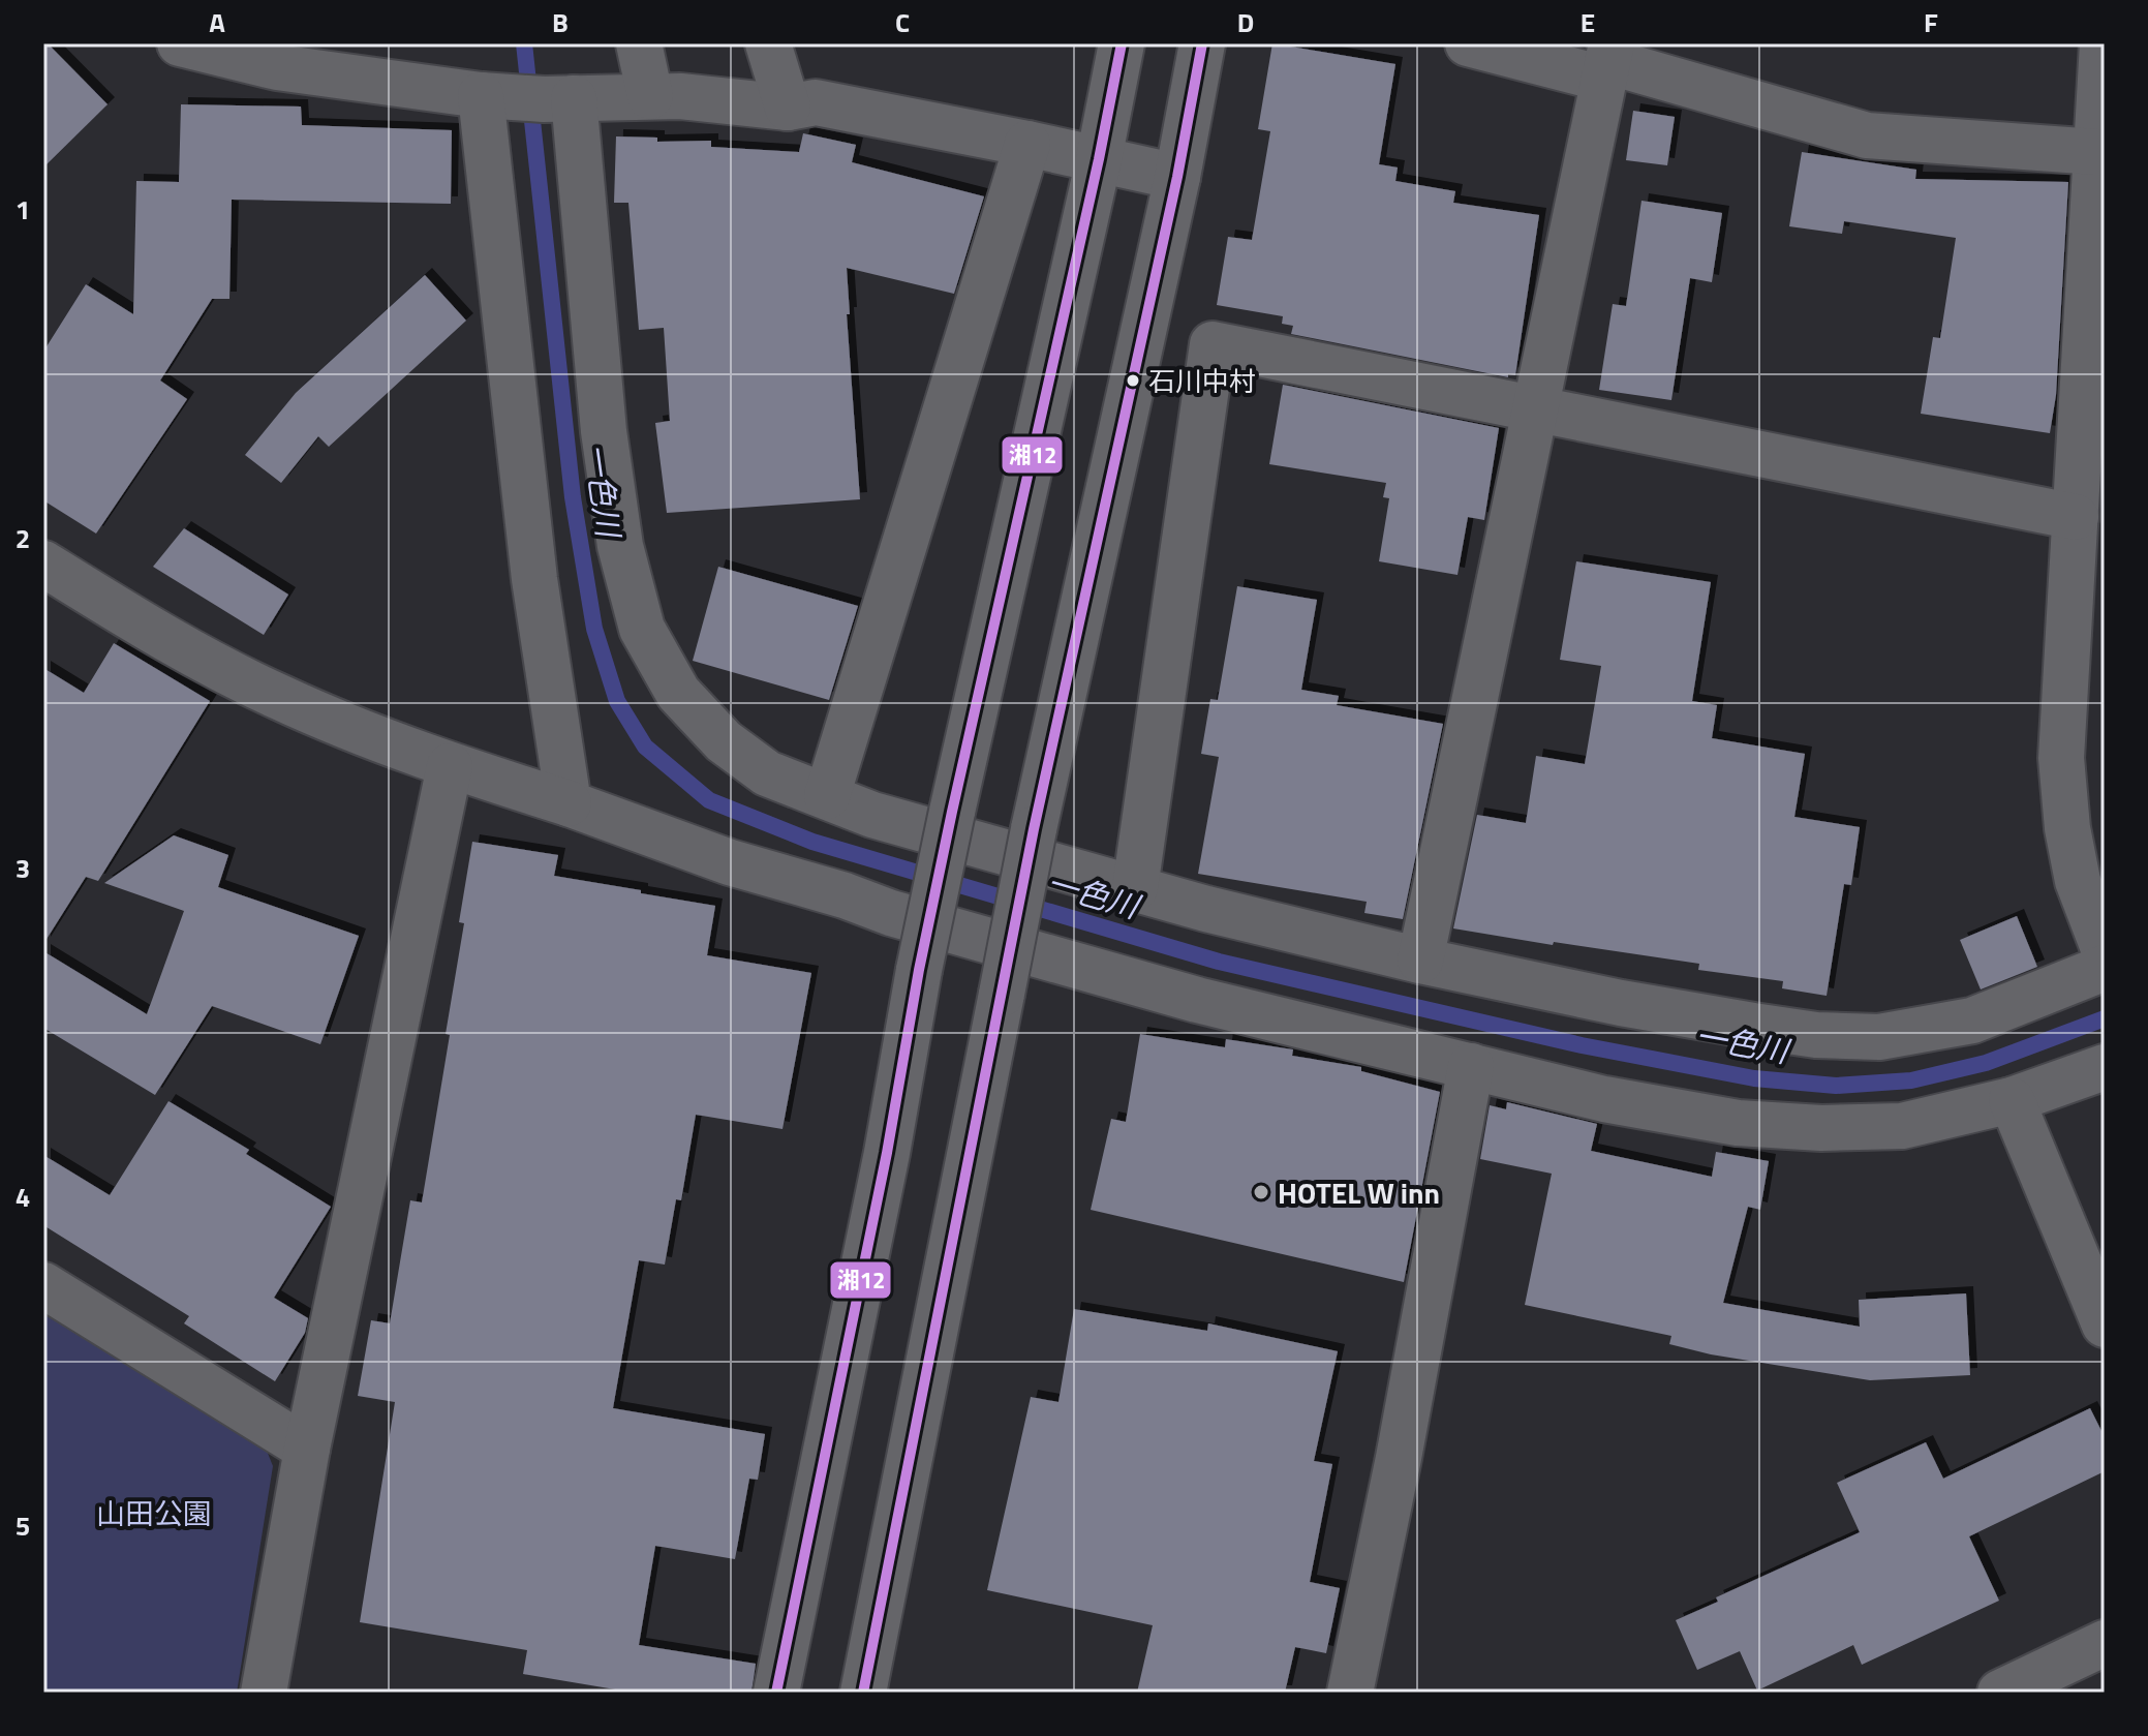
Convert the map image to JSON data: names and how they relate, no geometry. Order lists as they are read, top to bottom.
{
  "water": ["一色川"],
  "parks": ["山田公園"],
  "places": ["石川中村", "HOTEL W inn"],
  "lines": ["transit line 湘12"],
  "grid": {
    "columns": [
      "A",
      "B",
      "C",
      "D",
      "E",
      "F"
    ],
    "rows": [
      "1",
      "2",
      "3",
      "4",
      "5"
    ]
  }
}
